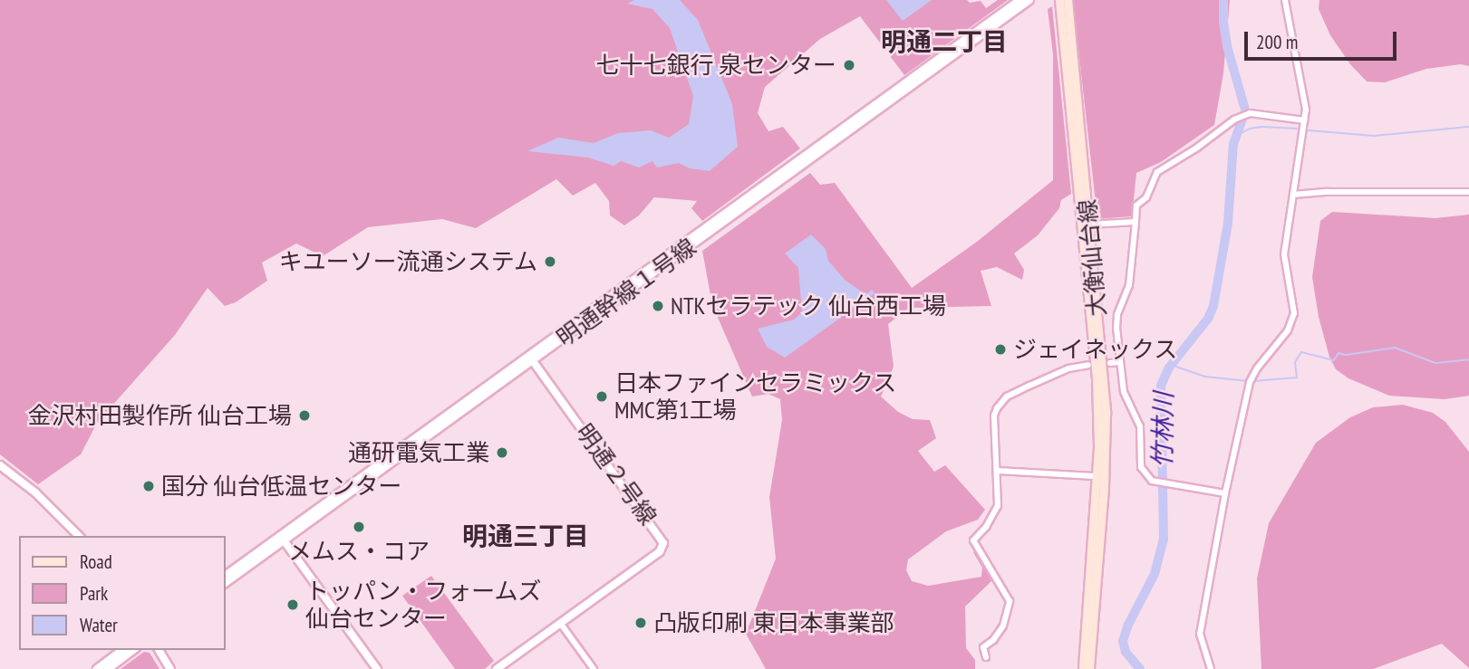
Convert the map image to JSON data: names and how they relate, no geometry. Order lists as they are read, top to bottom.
{
  "streets": {
    "main road": ["大衡仙台線"],
    "street": ["明通幹線１号線", "明通２号線"]
  },
  "crossings": [
    ["明通幹線１号線", "明通２号線"]
  ],
  "districts": ["明通二丁目", "明通三丁目"],
  "water": ["竹林川"],
  "places": [
    "七十七銀行 泉センター",
    "キユーソー流通システム",
    "NTKセラテック 仙台西工場",
    "ジェイネックス",
    "日本ファインセラミックス MMC第1工場",
    "金沢村田製作所 仙台工場",
    "通研電気工業",
    "国分 仙台低温センター",
    "メムス・コア",
    "トッパン・フォームズ 仙台センター",
    "凸版印刷 東日本事業部"
  ],
  "legend": ["Road", "Park", "Water"],
  "scale_bar": "200 m"
}
